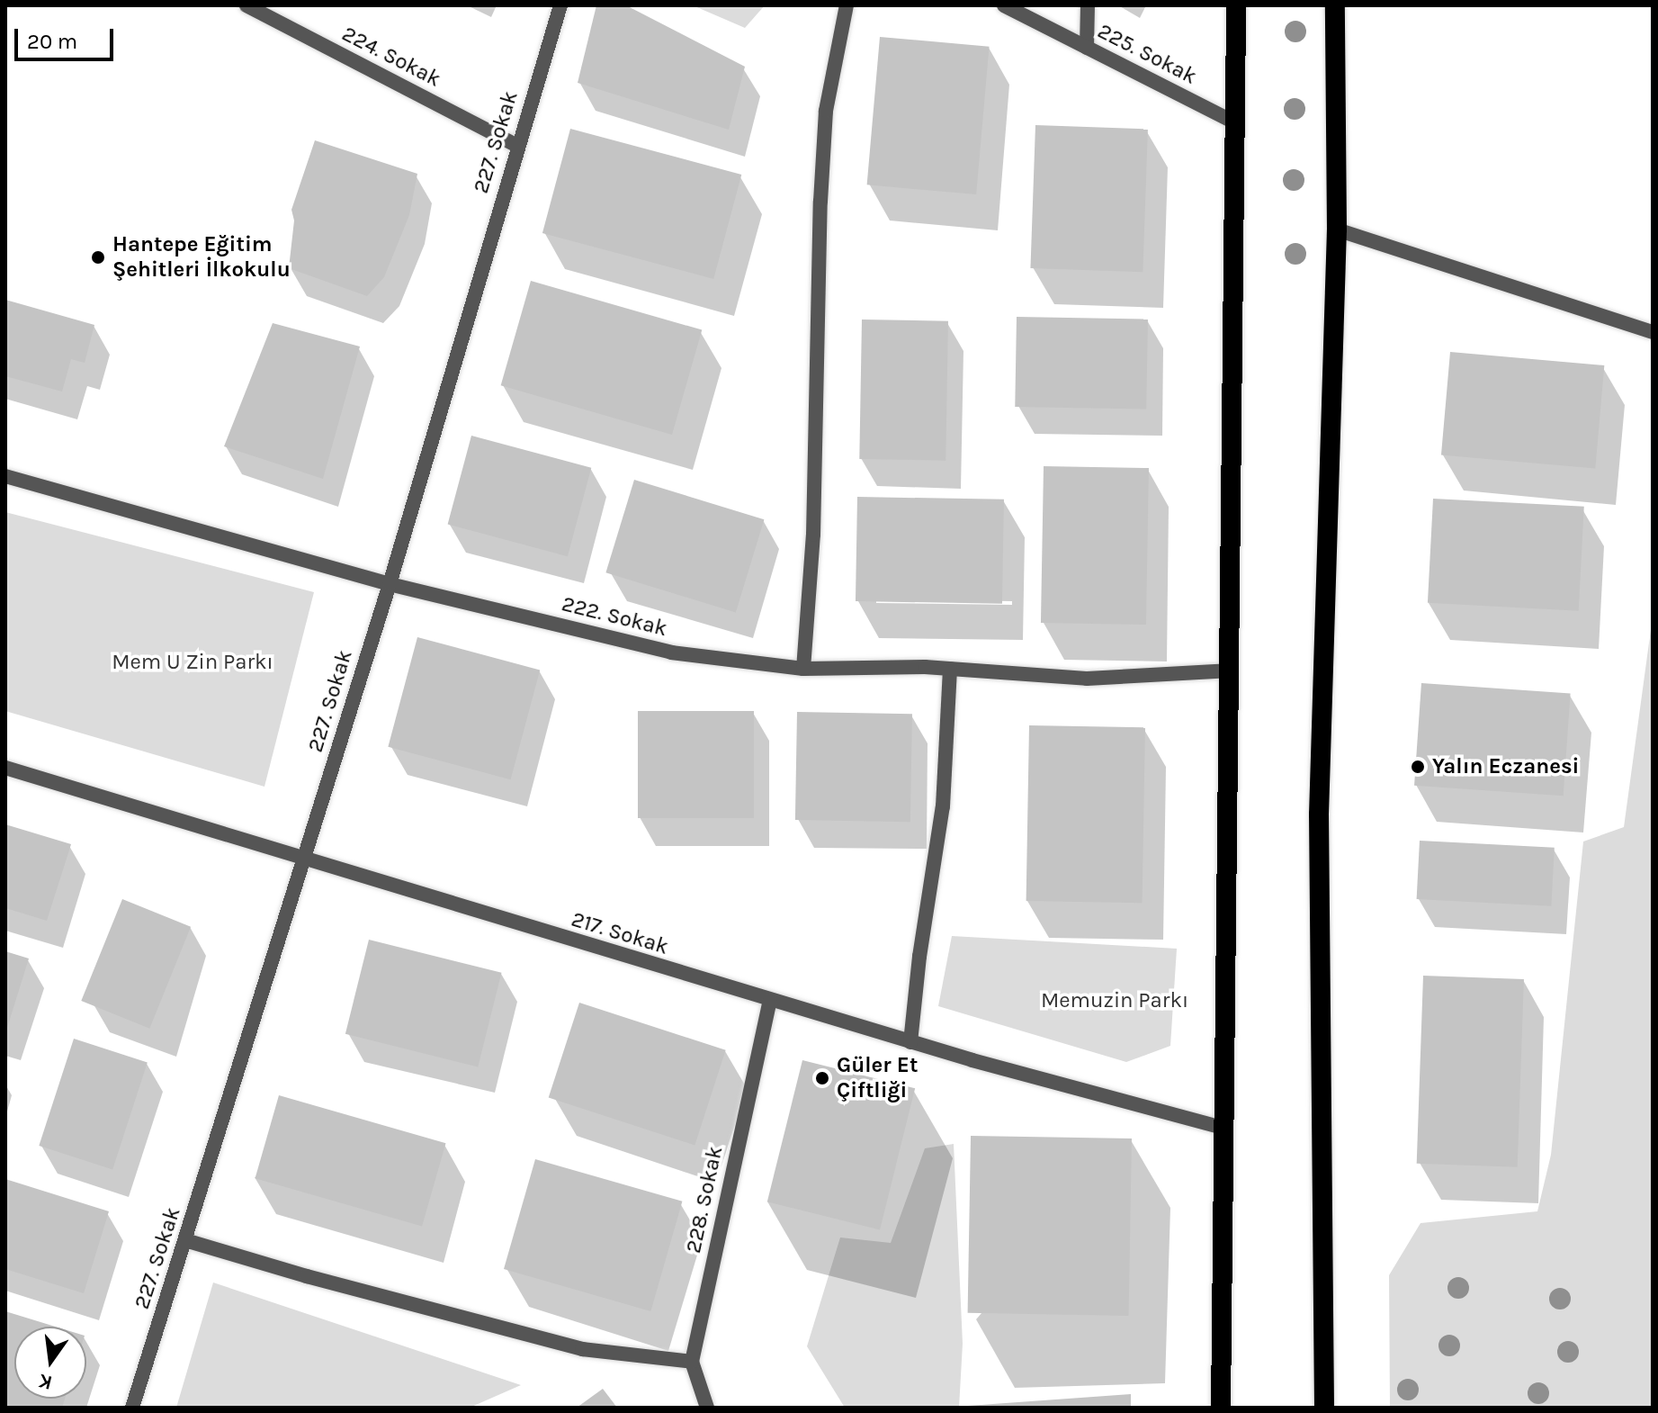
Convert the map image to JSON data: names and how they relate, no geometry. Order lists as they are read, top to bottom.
{
  "streets": {
    "street": [
      "225. Sokak",
      "224. Sokak",
      "227. Sokak",
      "222. Sokak",
      "217. Sokak",
      "228. Sokak"
    ]
  },
  "crossings": [
    ["224. Sokak", "227. Sokak"],
    ["227. Sokak", "222. Sokak"],
    ["227. Sokak", "217. Sokak"],
    ["217. Sokak", "228. Sokak"]
  ],
  "parks": ["Mem U Zin Parkı", "Memuzin Parkı"],
  "places": ["Hantepe Eğitim Şehitleri İlkokulu", "Yalın Eczanesi", "Güler Et Çiftliği"],
  "scale_bar": "20 m",
  "north": "bottom"
}
